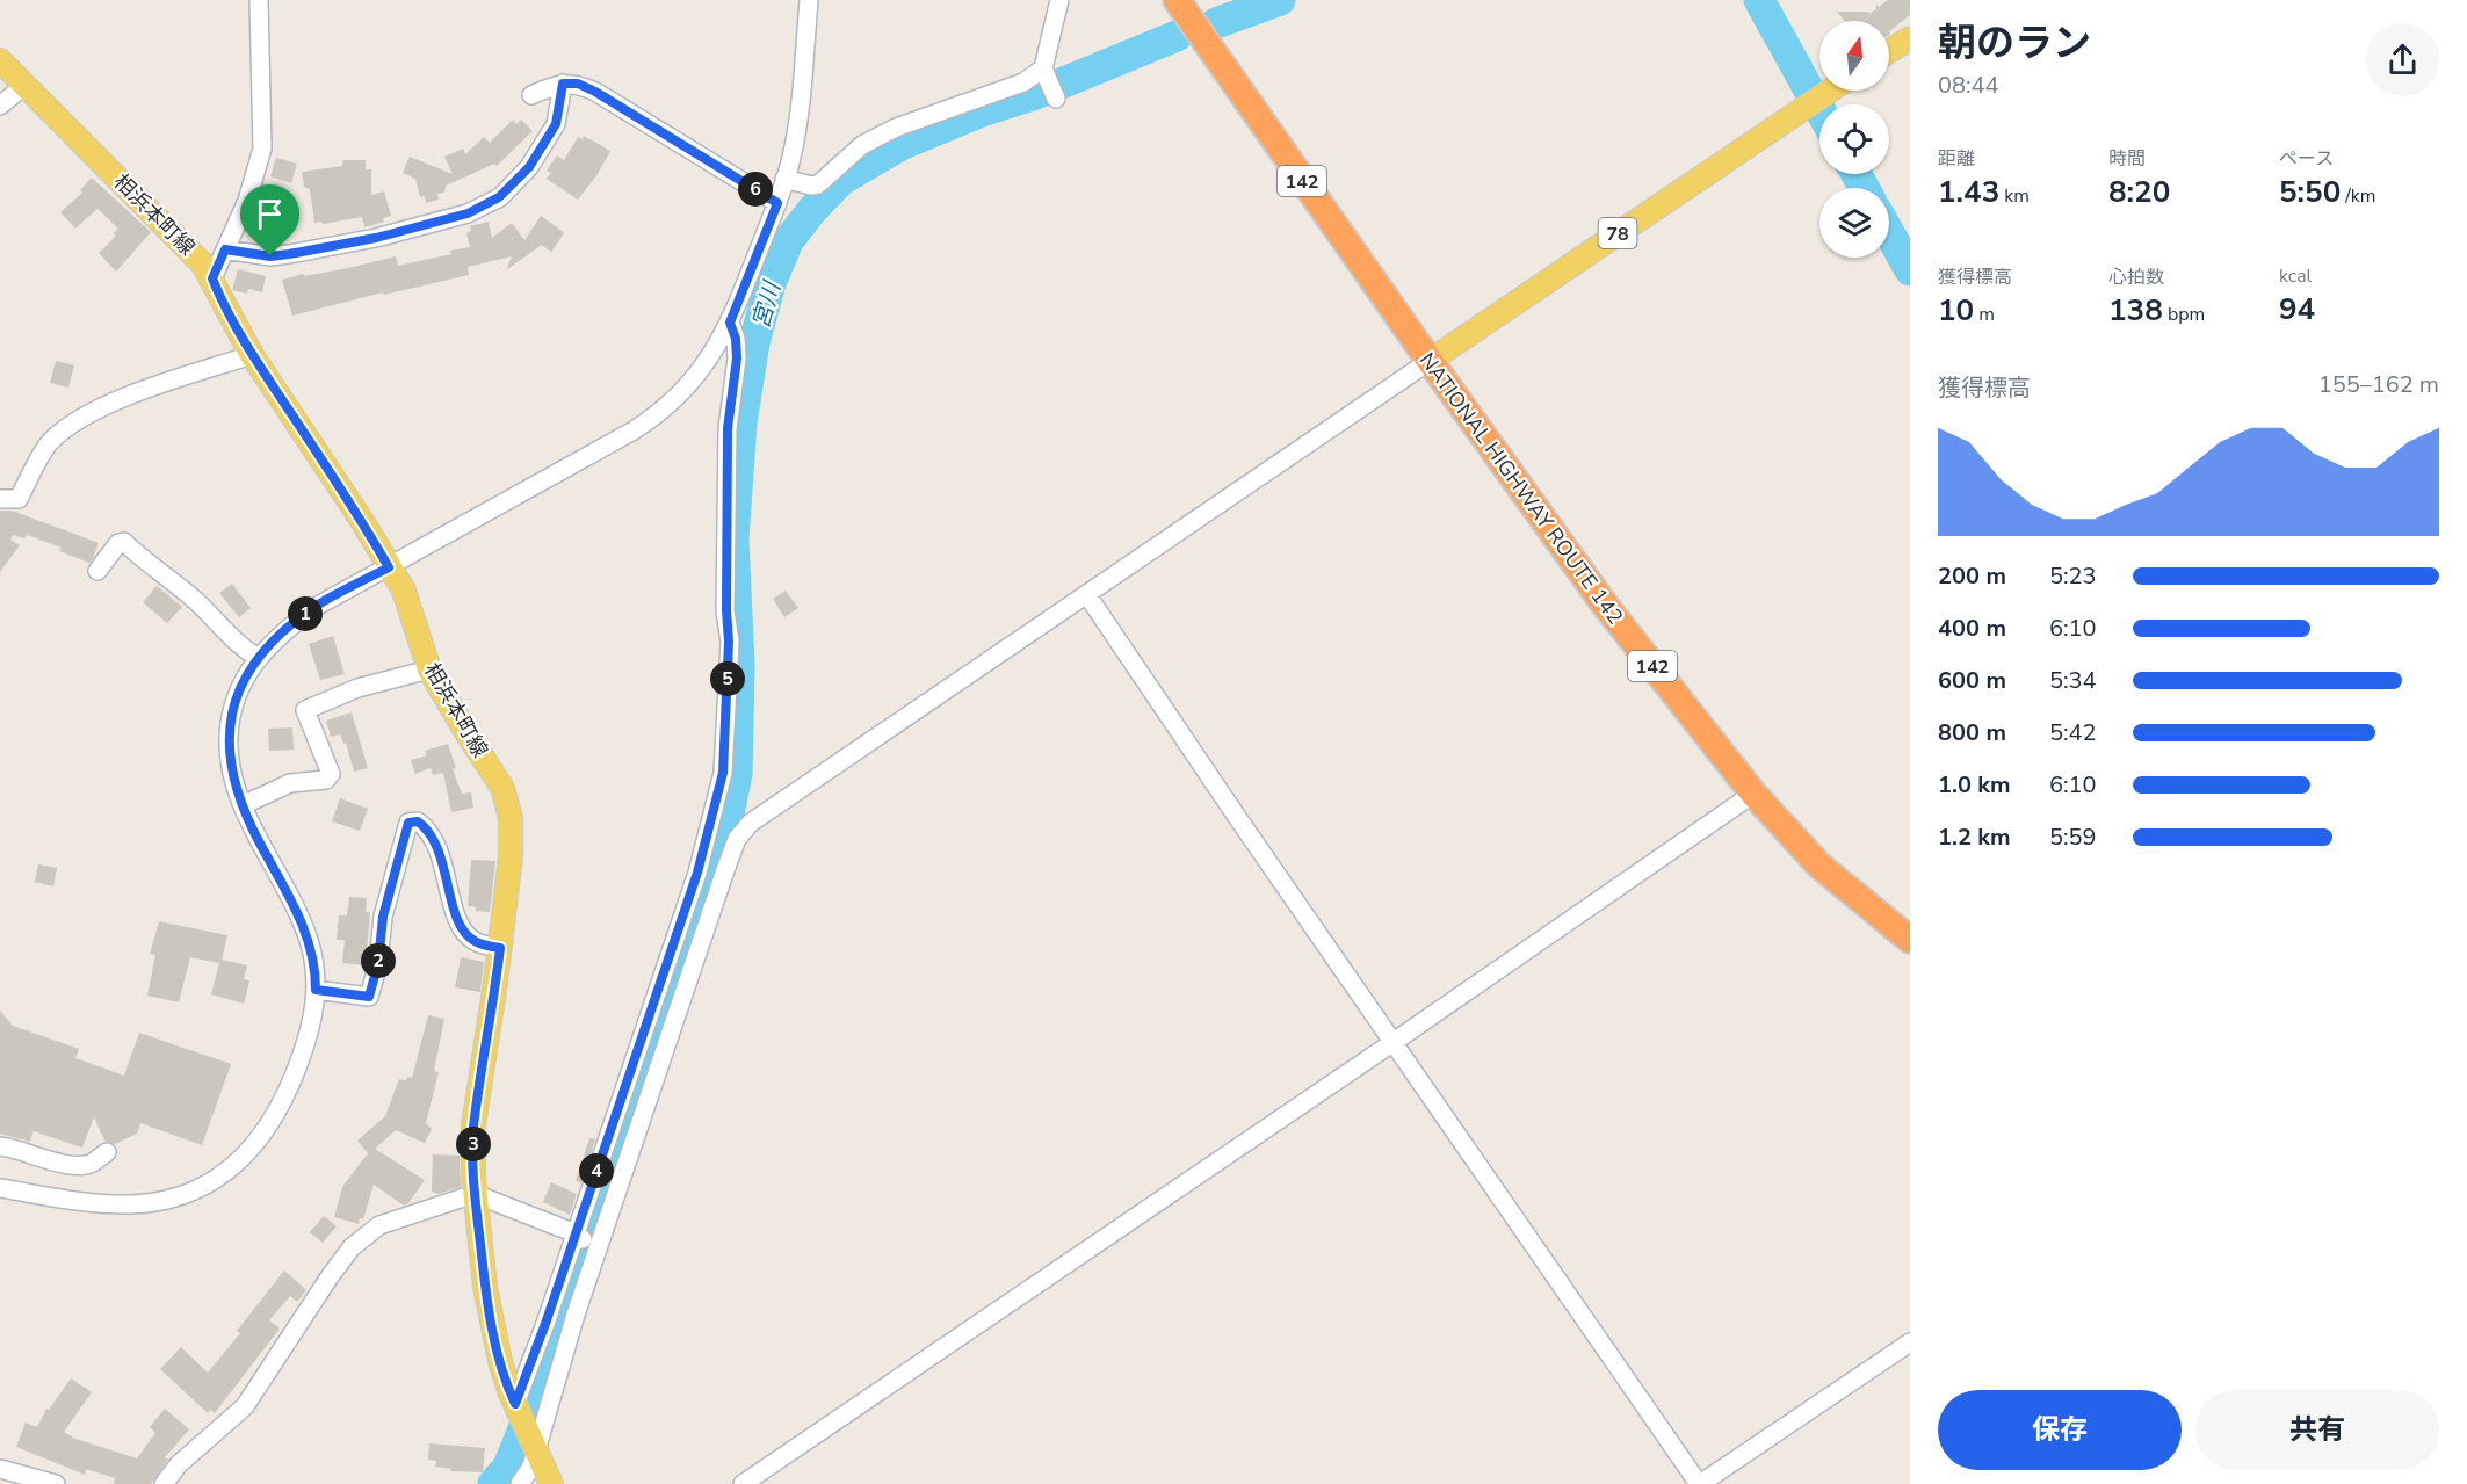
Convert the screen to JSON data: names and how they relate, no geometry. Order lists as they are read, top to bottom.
{
  "streets": {
    "highway": ["142", "NATIONAL HIGHWAY ROUTE 142"],
    "main road": ["相浜本町線", "78"]
  },
  "crossings": [
    ["78", "NATIONAL HIGHWAY ROUTE 142"]
  ],
  "water": ["宮川"],
  "north": "top",
  "page": {
    "heading": ["朝のラン", "08:44"],
    "stats": [
      ["距離", "1.43 km"],
      ["時間", "8:20"],
      ["ペース", "5:50 /km"],
      ["獲得標高", "10 m"],
      ["心拍数", "138 bpm"],
      ["kcal", "94"]
    ],
    "pins": [
      "6",
      "1",
      "5",
      "2",
      "3",
      "4"
    ],
    "chart": ["獲得標高", "155–162 m"],
    "list": [
      {
        "name": "200 m",
        "note": "5:23"
      },
      {
        "name": "400 m",
        "note": "6:10"
      },
      {
        "name": "600 m",
        "note": "5:34"
      },
      {
        "name": "800 m",
        "note": "5:42"
      },
      {
        "name": "1.0 km",
        "note": "6:10"
      },
      {
        "name": "1.2 km",
        "note": "5:59"
      }
    ],
    "buttons": ["保存", "共有"]
  }
}
